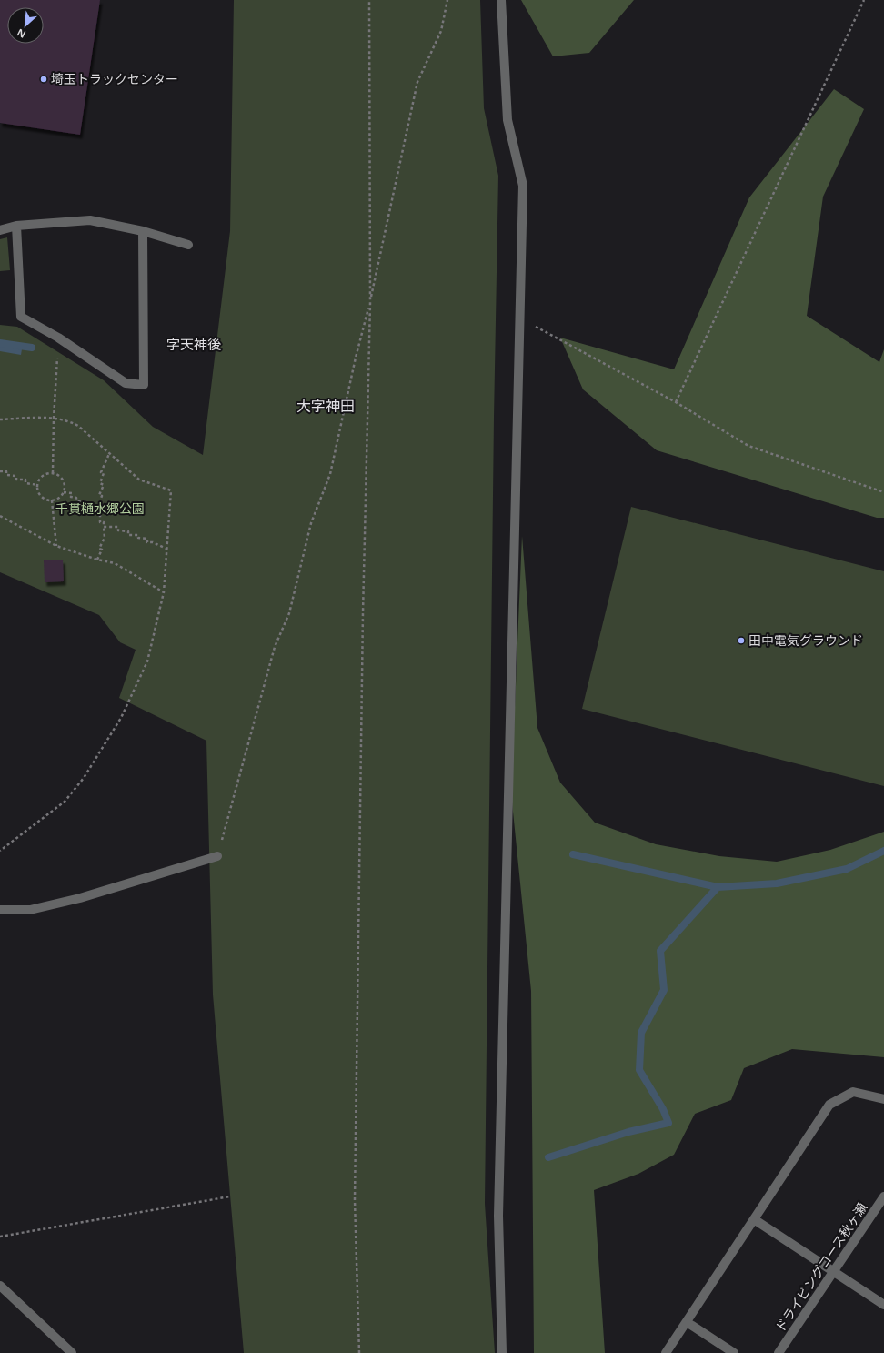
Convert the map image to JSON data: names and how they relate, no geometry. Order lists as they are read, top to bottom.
{
  "streets": {
    "street": ["ドライビングコース秋ヶ瀬"]
  },
  "districts": ["字天神後", "大字神田"],
  "parks": ["千貫樋水郷公園"],
  "places": ["埼玉トラックセンター", "田中電気グラウンド"],
  "north": "bottom left"
}
